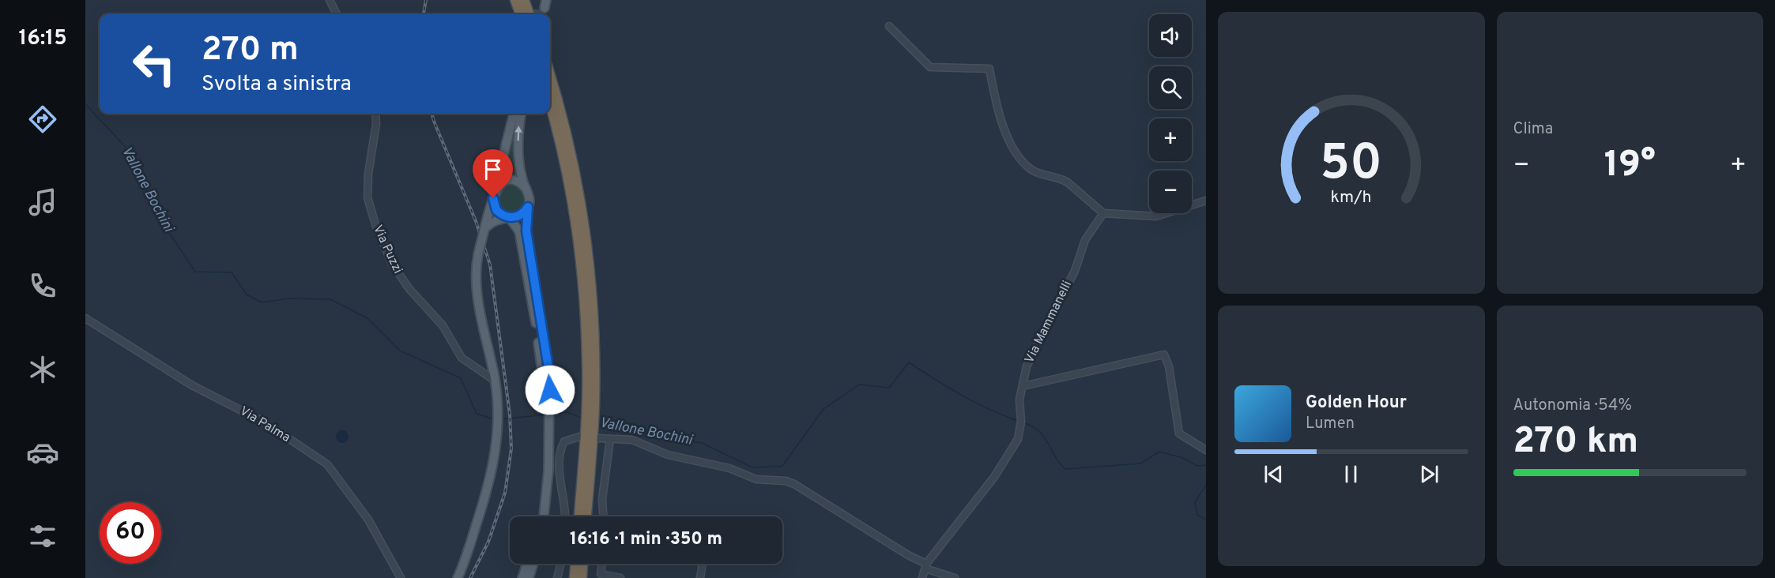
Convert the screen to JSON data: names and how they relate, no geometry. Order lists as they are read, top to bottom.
{
  "streets": {
    "street": ["Via Puzzi", "Via Mammanelli", "Via Palma"]
  },
  "water": ["Vallone Bochini"],
  "page": {
    "tabs": "16:15",
    "tile": [
      "Clima",
      ["Autonomia · 54%", "270 km"]
    ],
    "map_buttons": ["+", "−"],
    "turn": ["270 m", "Svolta a sinistra"],
    "heat": ["−", "19°", "+"],
    "song": ["Golden Hour", "Lumen"],
    "limit": "60",
    "trip": "16:16 · 1 min · 350 m",
    "gauge": ["50", "km/h"]
  }
}
